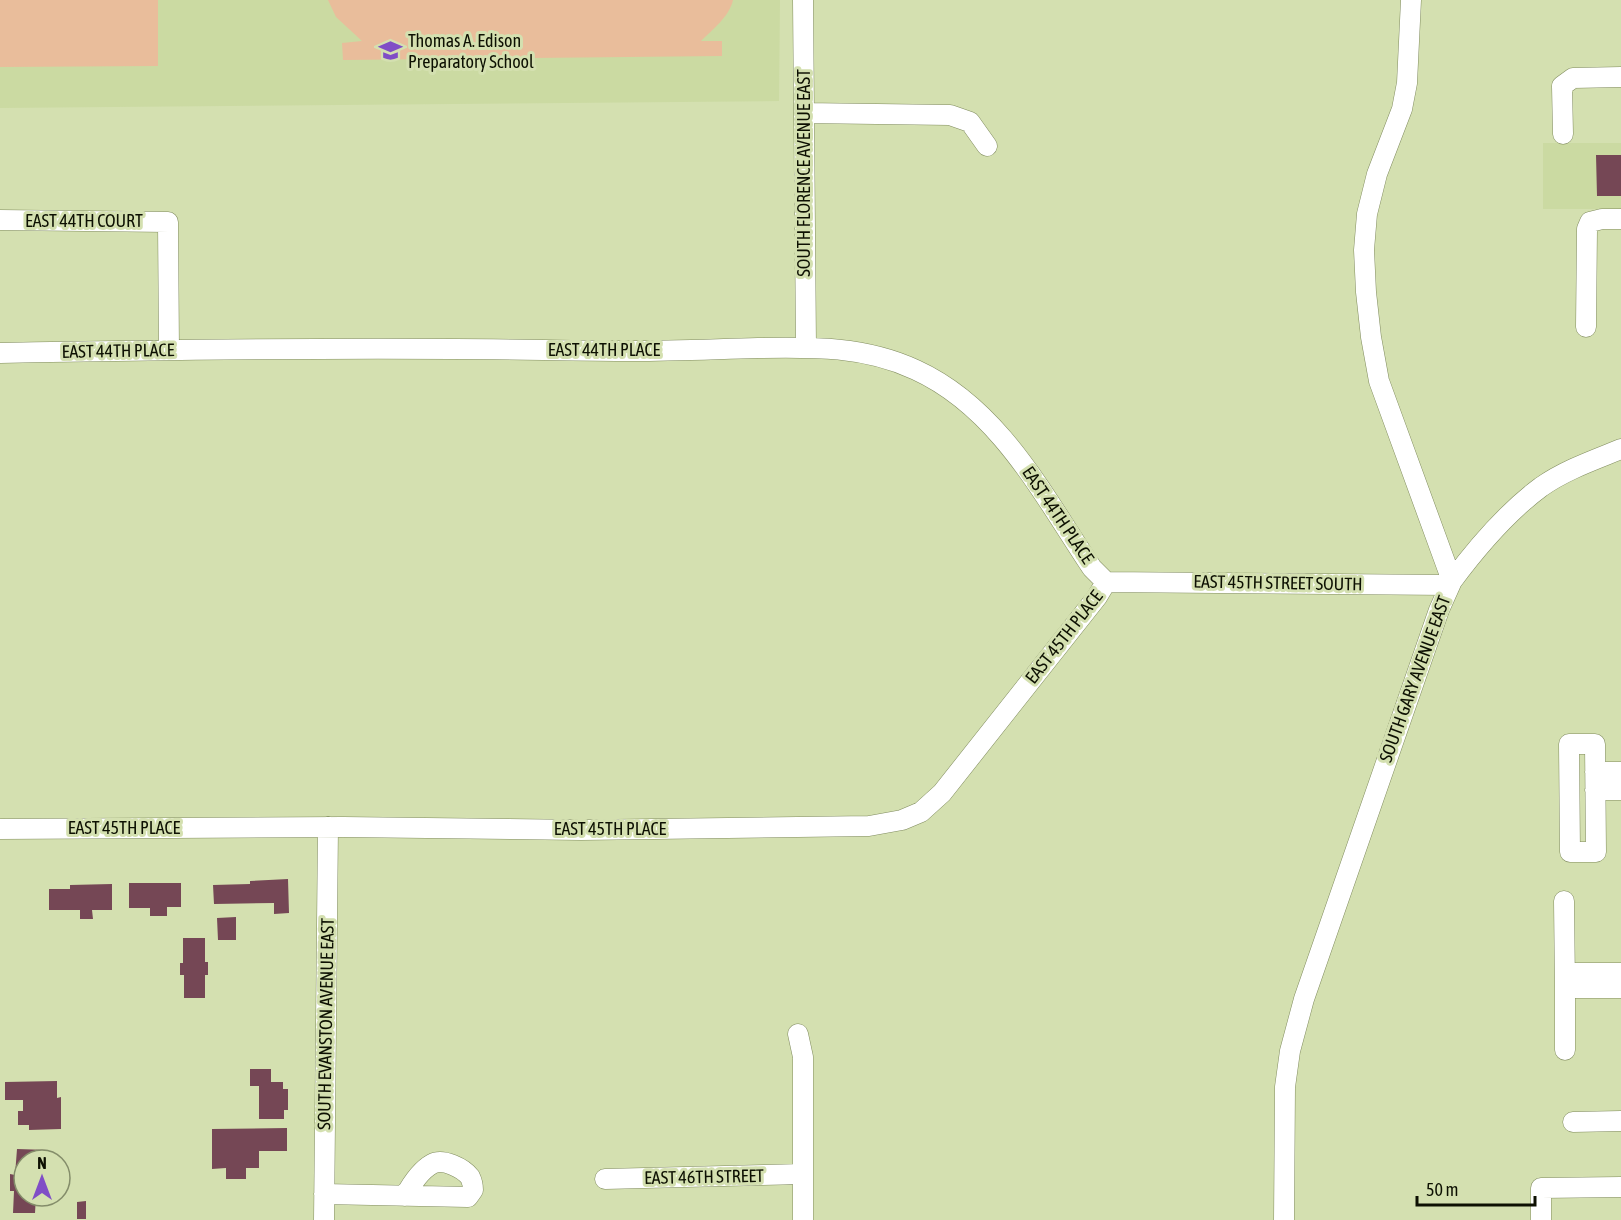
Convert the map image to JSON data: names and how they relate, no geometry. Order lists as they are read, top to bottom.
{
  "streets": {
    "street": [
      "SOUTH FLORENCE AVENUE EAST",
      "EAST 44TH COURT",
      "EAST 44TH PLACE",
      "EAST 45TH STREET SOUTH",
      "EAST 45TH PLACE",
      "SOUTH GARY AVENUE EAST",
      "SOUTH EVANSTON AVENUE EAST",
      "EAST 46TH STREET"
    ]
  },
  "crossings": [
    ["SOUTH FLORENCE AVENUE EAST", "EAST 44TH PLACE"],
    ["EAST 44TH COURT", "EAST 44TH PLACE"],
    ["EAST 44TH PLACE", "EAST 45TH STREET SOUTH"],
    ["EAST 44TH PLACE", "EAST 45TH PLACE"],
    ["EAST 45TH STREET SOUTH", "EAST 45TH PLACE"],
    ["EAST 45TH STREET SOUTH", "SOUTH GARY AVENUE EAST"],
    ["EAST 45TH PLACE", "SOUTH EVANSTON AVENUE EAST"]
  ],
  "places": {
    "school or university": ["Thomas A. Edison Preparatory School"]
  },
  "scale_bar": "50 m",
  "north": "top"
}
